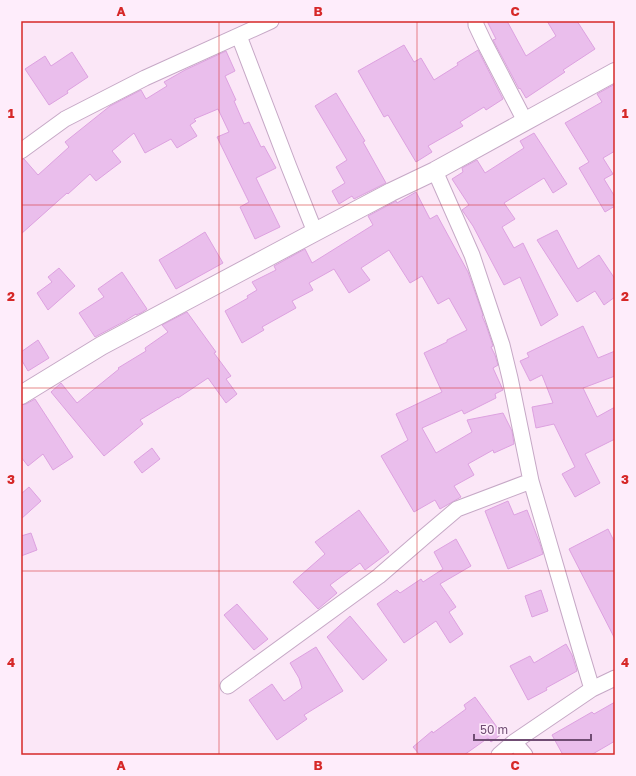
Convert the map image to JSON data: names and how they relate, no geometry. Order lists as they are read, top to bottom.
{
  "scale_bar": "50 m",
  "grid": {
    "columns": ["A", "B", "C"],
    "rows": [
      "1",
      "2",
      "3",
      "4"
    ]
  }
}
